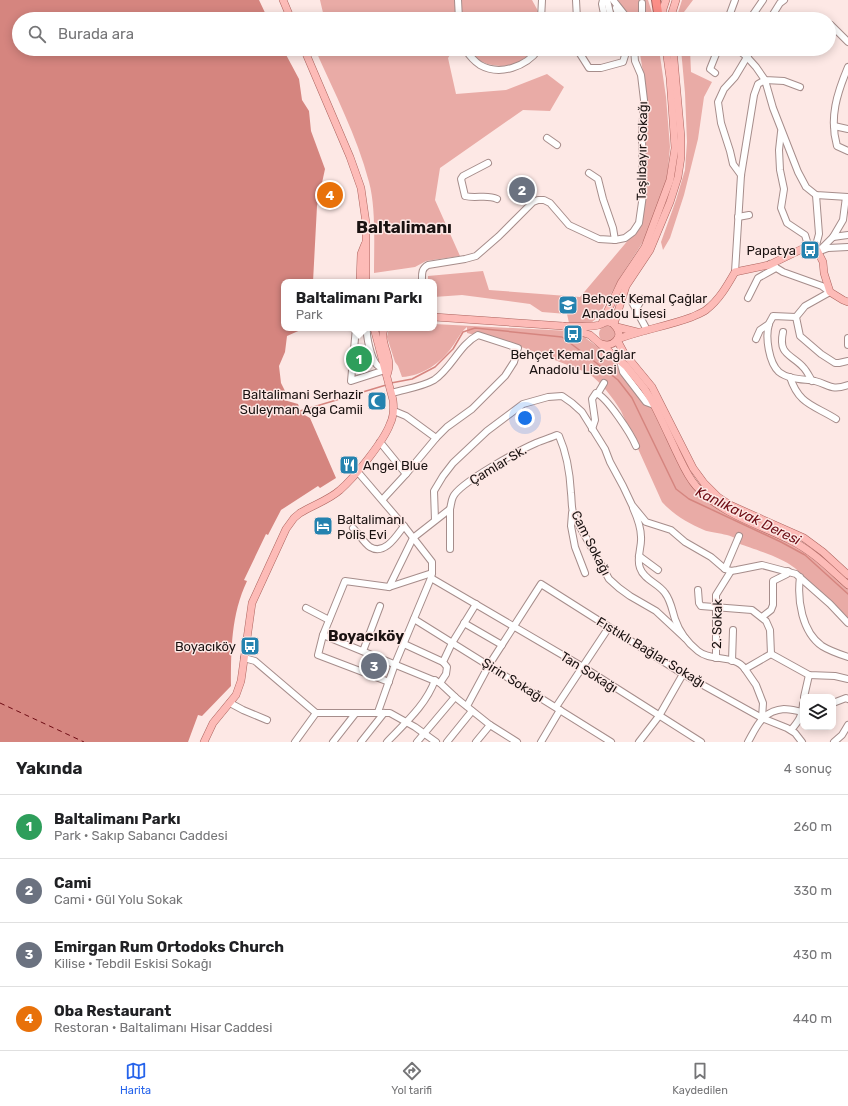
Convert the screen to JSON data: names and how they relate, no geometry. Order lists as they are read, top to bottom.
{
  "streets": {
    "street": [
      "Taşlıbayır Sokağı",
      "Çamlar Sk.",
      "Cam Sokağı",
      "2. Sokak",
      "Fıstıklı Bağlar Sokağı",
      "Tan Sokağı",
      "Şirin Sokağı"
    ]
  },
  "crossings": [
    ["Çamlar Sk.", "Cam Sokağı"],
    ["Cam Sokağı", "2. Sokak"],
    ["Fıstıklı Bağlar Sokağı", "Tan Sokağı"]
  ],
  "districts": ["Baltalimanı", "Boyacıköy"],
  "water": ["Kanlıkavak Deresi"],
  "places": {
    "bus stop": ["Papatya", "Behçet Kemal Çağlar Anadolu Lisesi", "Boyacıköy"],
    "school or university": ["Behçet Kemal Çağlar Anadou Lisesi"],
    "mosque": ["Baltalimani Serhazir Suleyman Aga Camii"],
    "restaurant": ["Angel Blue"],
    "hotel": ["Baltalimanı Polis Evi"]
  },
  "page": {
    "search": "Burada ara",
    "pins": [
      "2",
      "4",
      "1",
      "3"
    ],
    "popup": ["Baltalimanı Parkı", "Park"],
    "heading": ["Yakında", "4 sonuç"],
    "list": [
      {
        "mark": "1",
        "name": "Baltalimanı Parkı",
        "note": "Park · Sakıp Sabancı Caddesi",
        "value": "260 m"
      },
      {
        "mark": "2",
        "name": "Cami",
        "note": "Cami · Gül Yolu Sokak",
        "value": "330 m"
      },
      {
        "mark": "3",
        "name": "Emirgan Rum Ortodoks Church",
        "note": "Kilise · Tebdil Eskisi Sokağı",
        "value": "430 m"
      },
      {
        "mark": "4",
        "name": "Oba Restaurant",
        "note": "Restoran · Baltalimanı Hisar Caddesi",
        "value": "440 m"
      }
    ],
    "nav": ["Harita", "Yol tarifi", "Kaydedilen"]
  }
}
